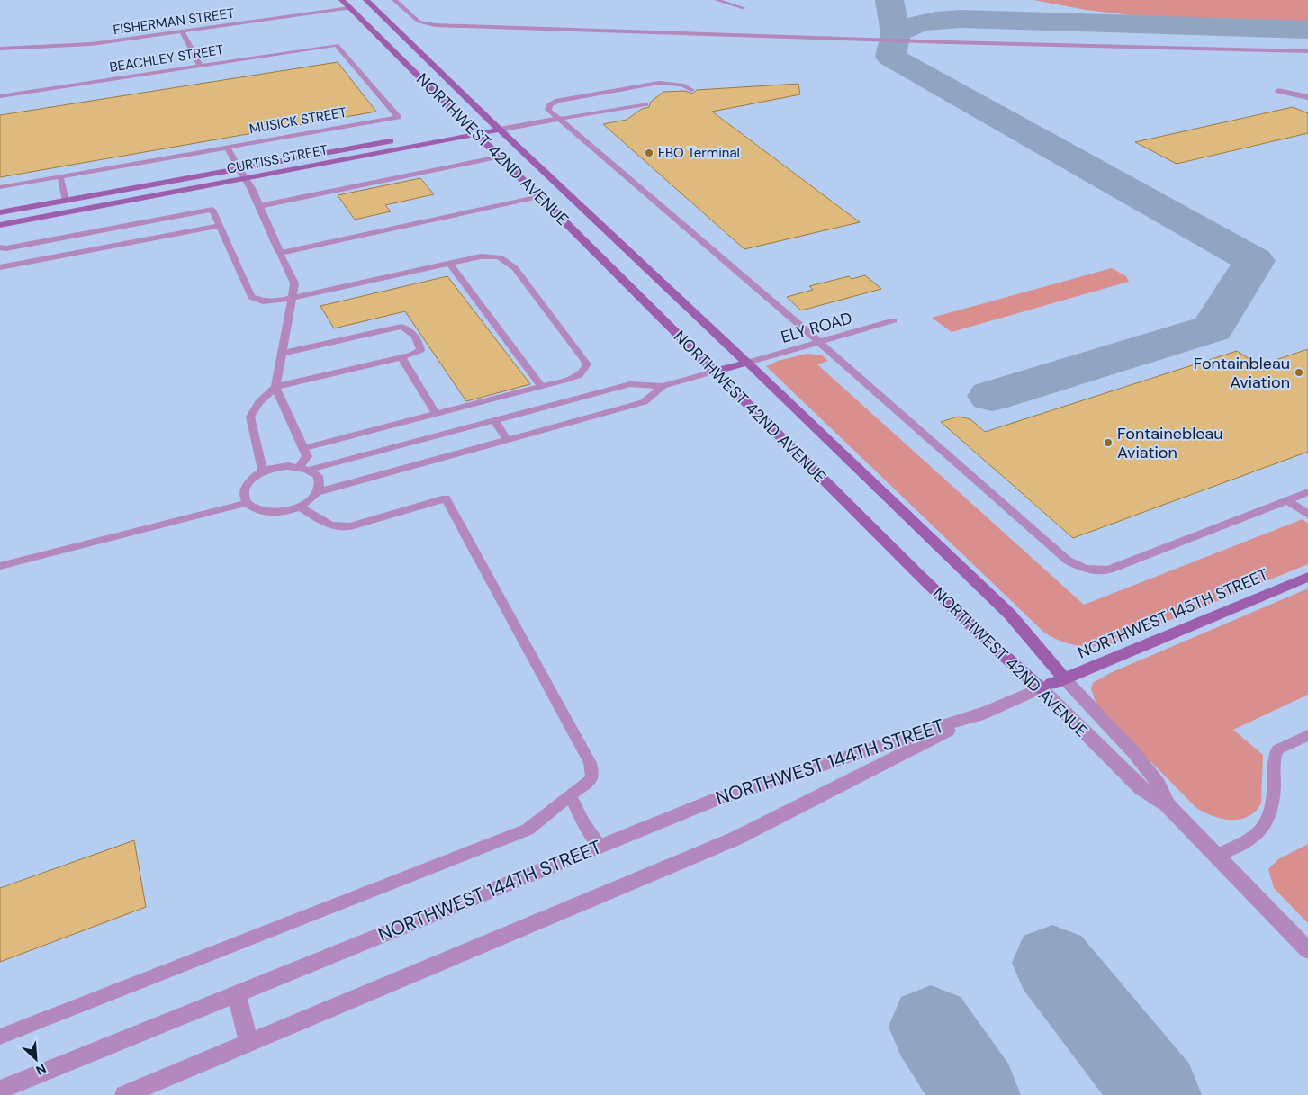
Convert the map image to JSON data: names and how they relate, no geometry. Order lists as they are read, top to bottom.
{
  "streets": {
    "street": [
      "NORTHWEST 42ND AVENUE",
      "CURTISS STREET",
      "NORTHWEST 145TH STREET",
      "NORTHWEST 144TH STREET"
    ],
    "lane": [
      "FISHERMAN STREET",
      "BEACHLEY STREET",
      "MUSICK STREET",
      "ELY ROAD"
    ]
  },
  "crossings": [
    ["FISHERMAN STREET", "NORTHWEST 42ND AVENUE"],
    ["BEACHLEY STREET", "MUSICK STREET"],
    ["NORTHWEST 42ND AVENUE", "CURTISS STREET"],
    ["NORTHWEST 42ND AVENUE", "ELY ROAD"],
    ["NORTHWEST 42ND AVENUE", "NORTHWEST 145TH STREET"],
    ["NORTHWEST 42ND AVENUE", "NORTHWEST 144TH STREET"],
    ["NORTHWEST 145TH STREET", "NORTHWEST 144TH STREET"]
  ],
  "places": ["FBO Terminal", "Fontainbleau Aviation", "Fontainebleau Aviation"],
  "north": "bottom right"
}
